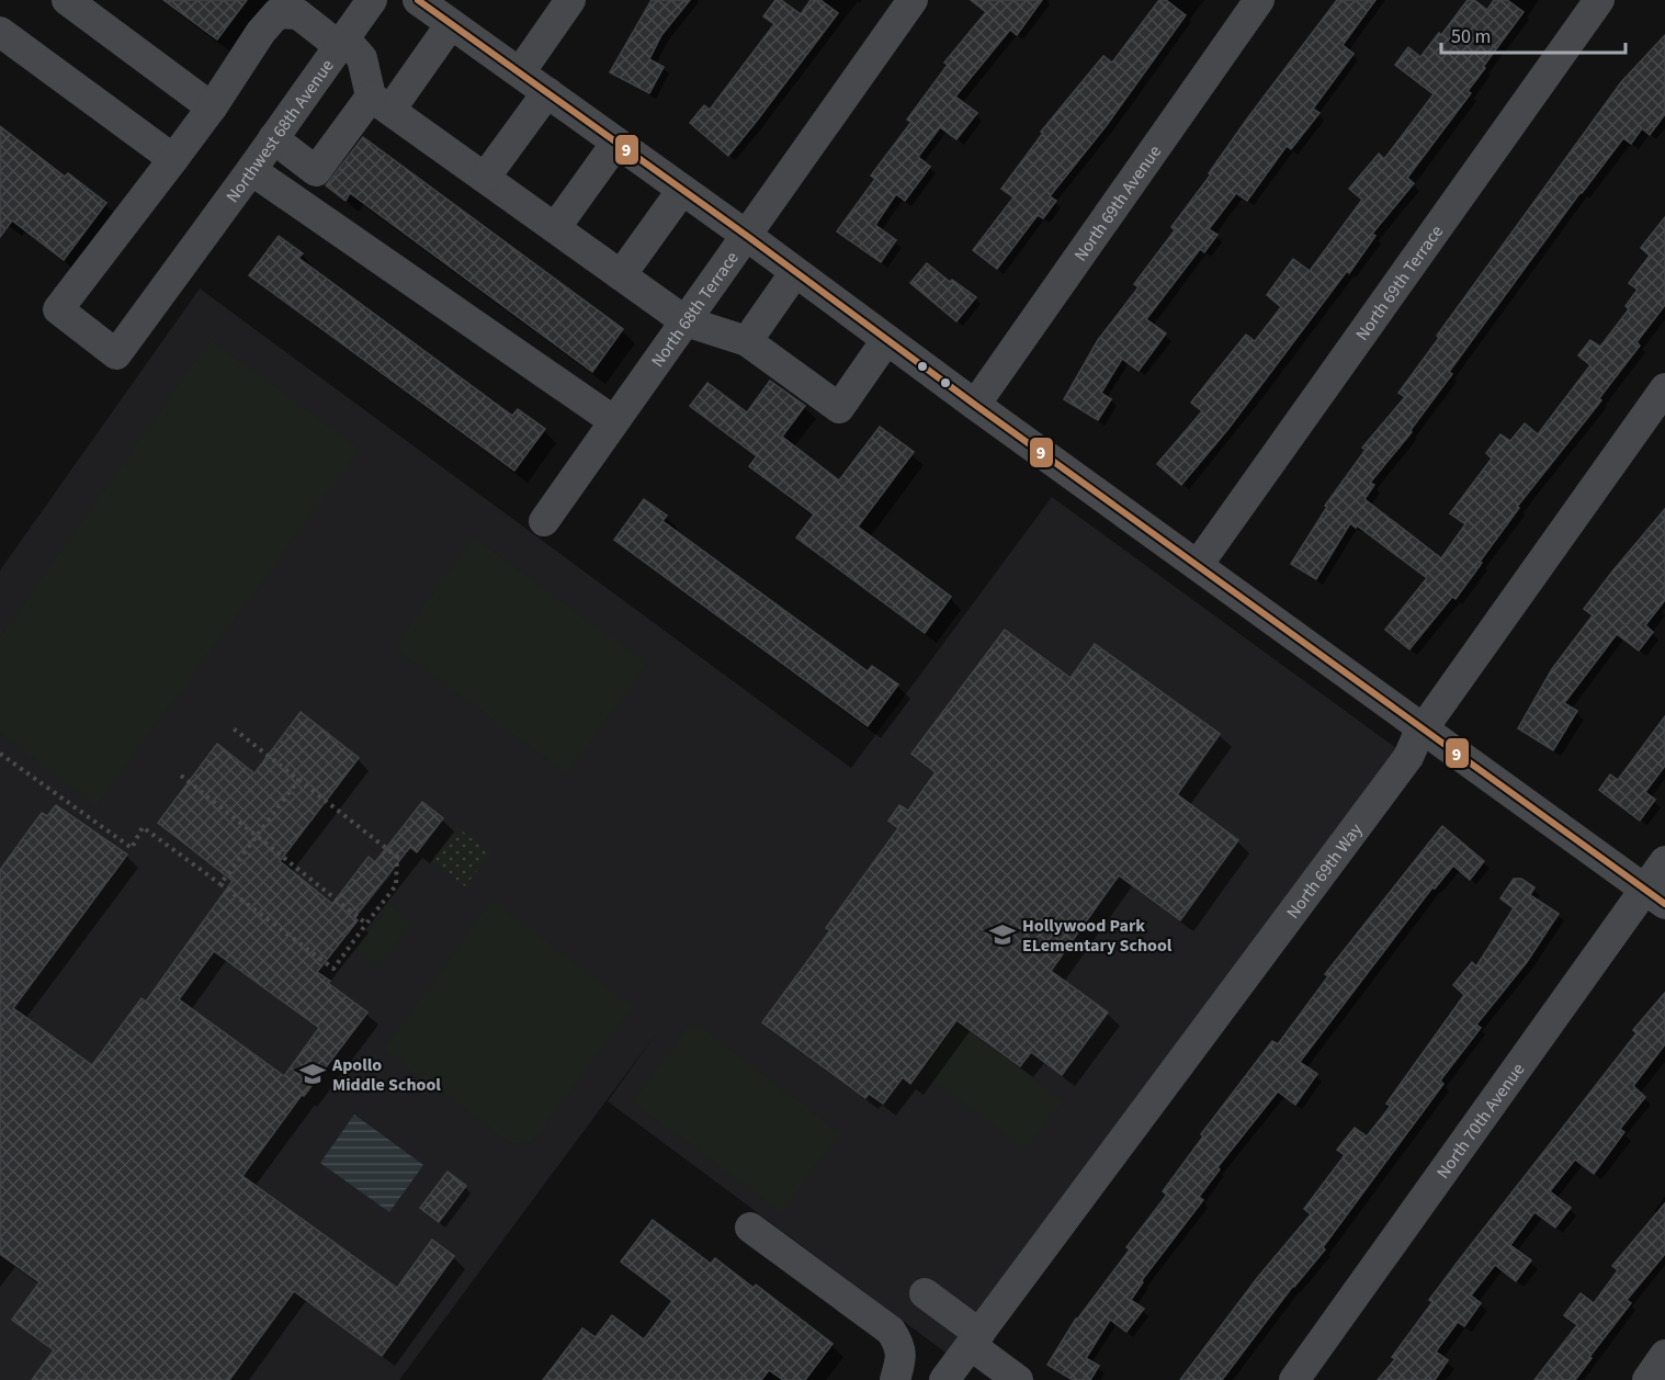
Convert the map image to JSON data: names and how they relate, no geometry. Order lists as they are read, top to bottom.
{
  "streets": {
    "street": [
      "Northwest 68th Avenue",
      "North 69th Avenue",
      "North 69th Terrace",
      "North 68th Terrace",
      "North 69th Way",
      "North 70th Avenue"
    ]
  },
  "places": {
    "school or university": ["Hollywood Park ELementary School", "Apollo Middle School"]
  },
  "lines": ["transit line 9"],
  "scale_bar": "50 m"
}
